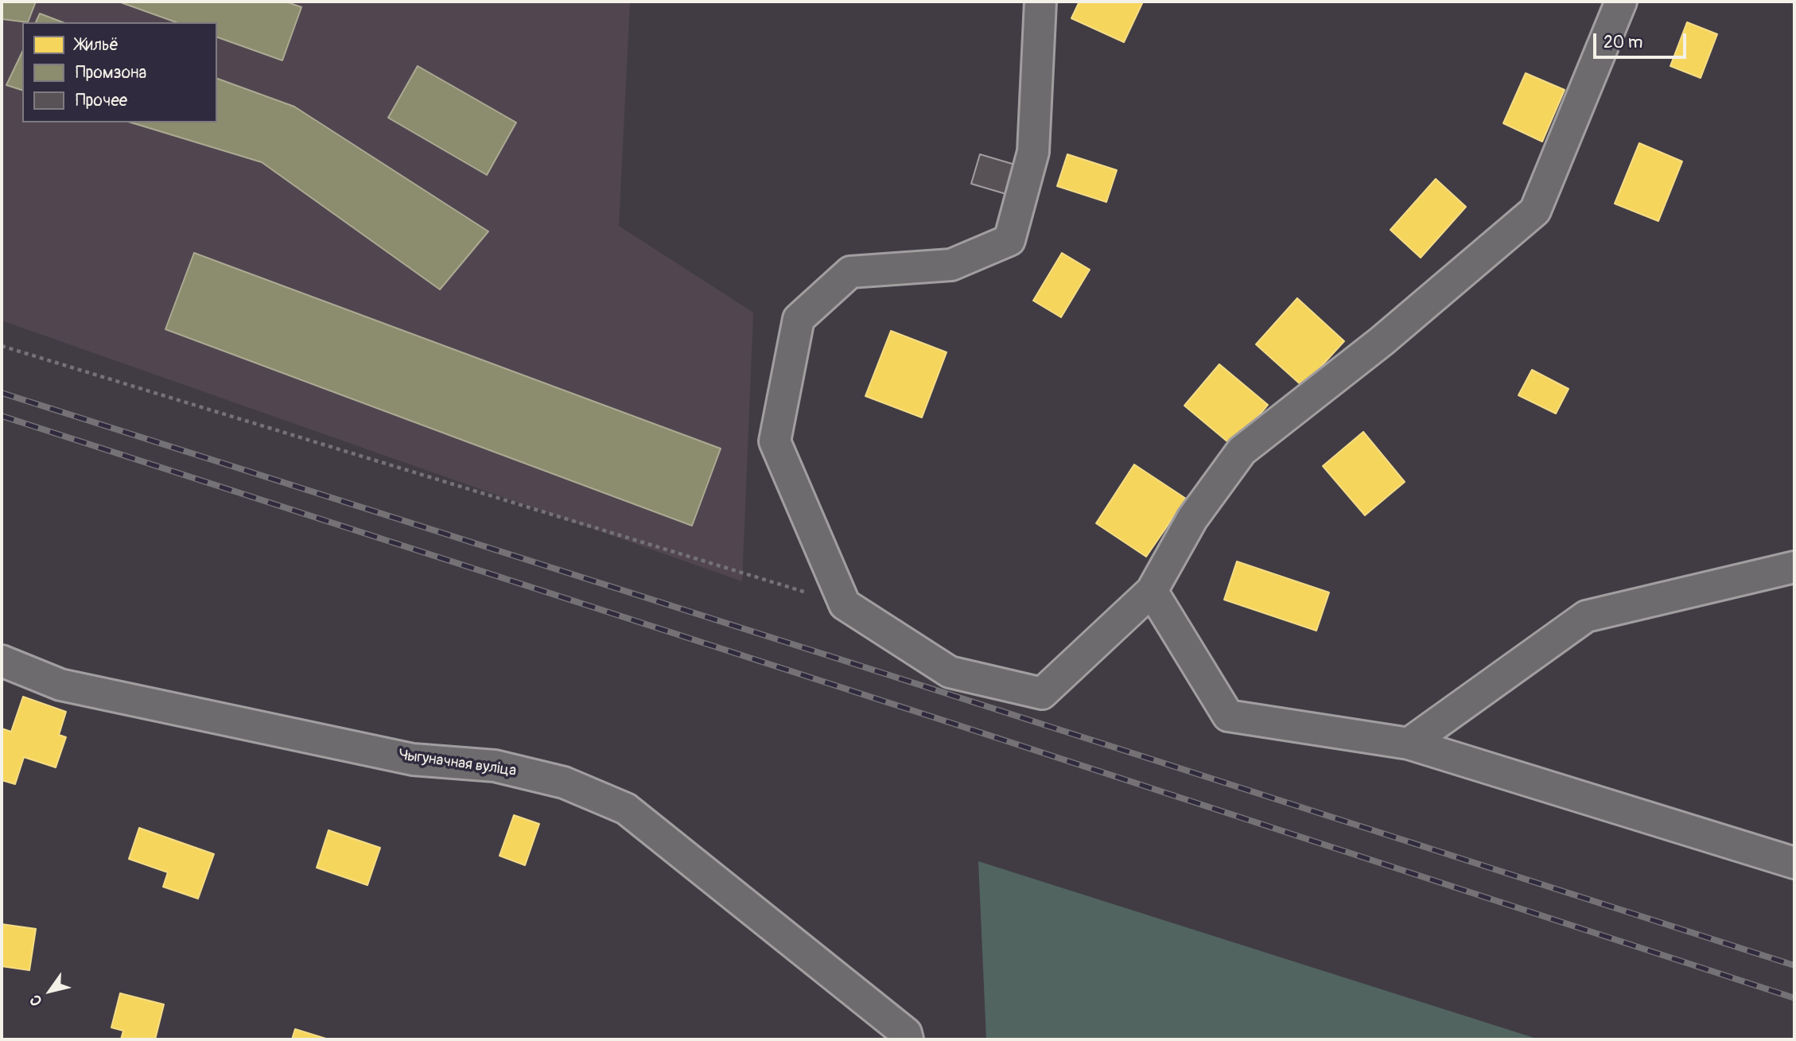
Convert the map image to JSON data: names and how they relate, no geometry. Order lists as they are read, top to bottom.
{
  "streets": {
    "street": ["Чыгуначная вуліца"]
  },
  "legend": ["Жильё", "Промзона", "Прочее"],
  "scale_bar": "20 m",
  "north": "bottom left"
}
